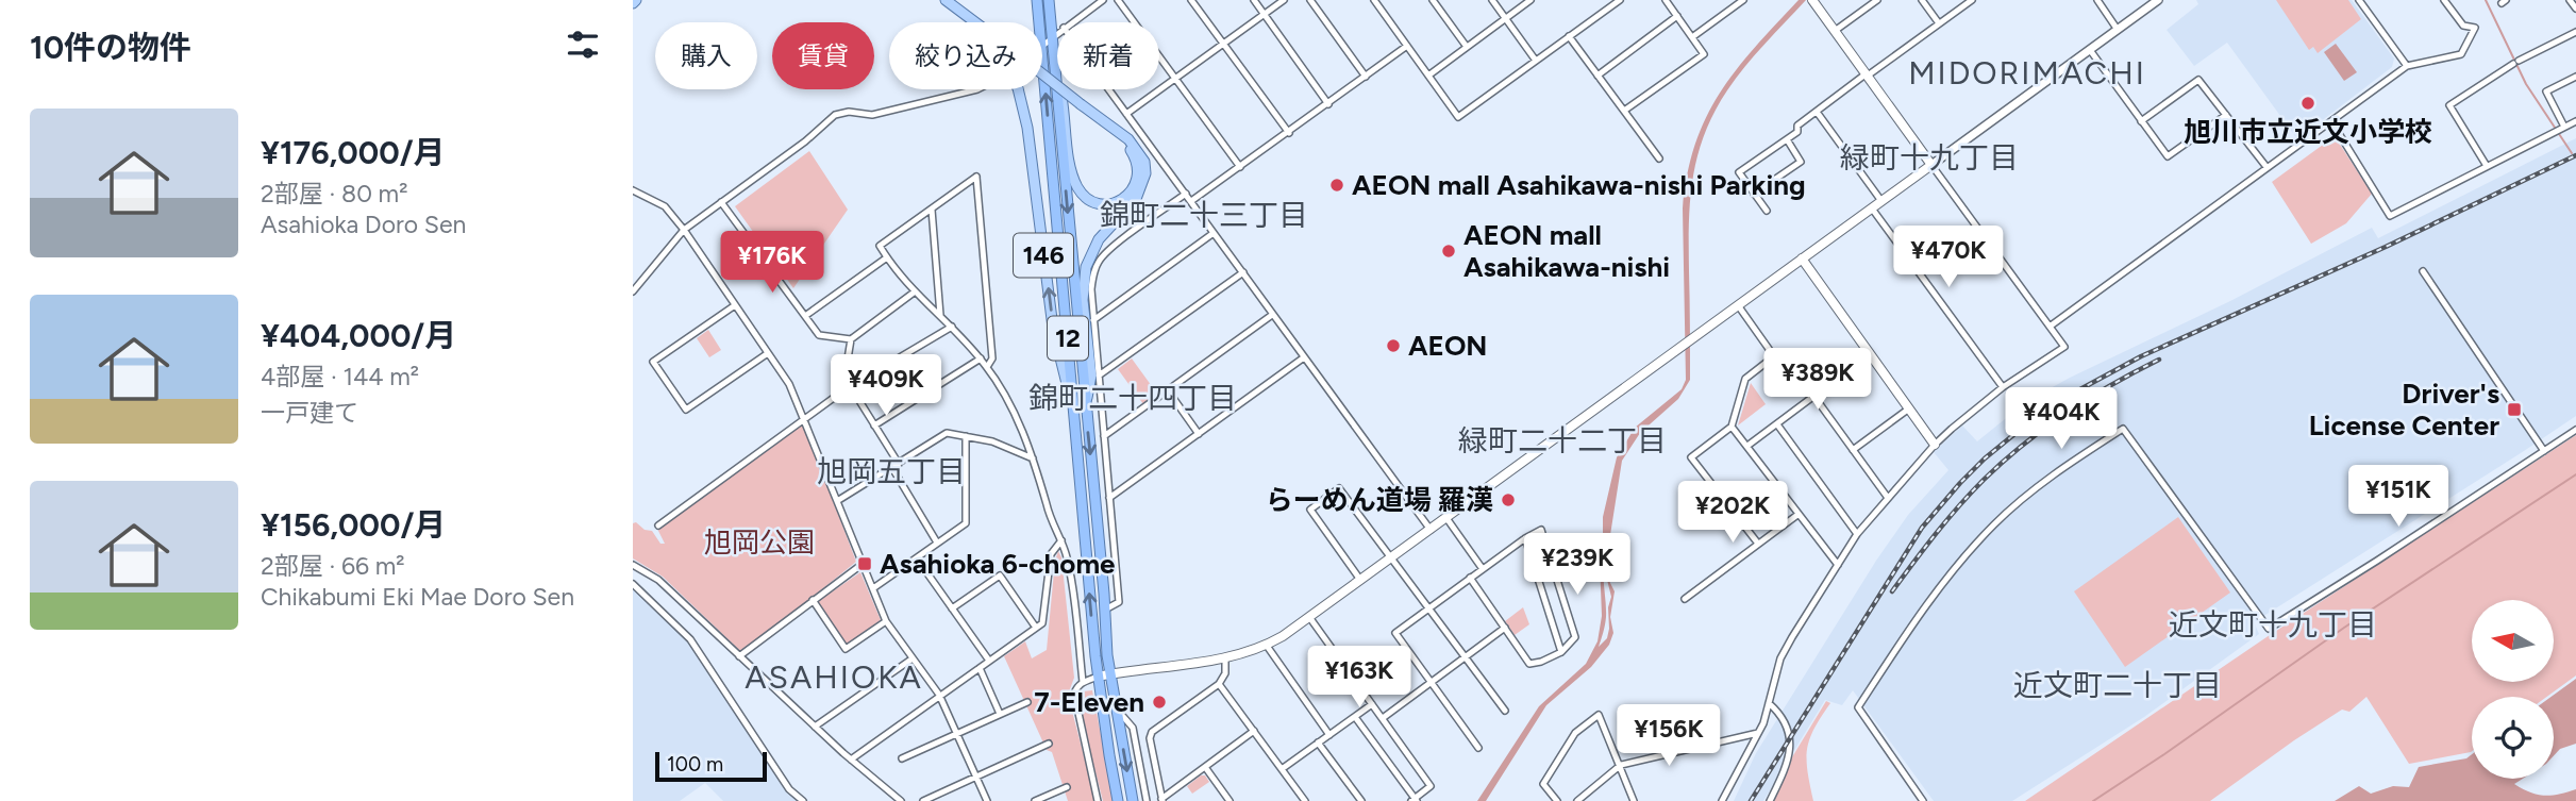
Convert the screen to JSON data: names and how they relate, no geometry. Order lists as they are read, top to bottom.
{
  "streets": {
    "highway": ["12"],
    "main road": ["146"]
  },
  "crossings": [
    ["146", "12"]
  ],
  "districts": [
    "MIDORIMACHI",
    "緑町十九丁目",
    "錦町二十三丁目",
    "錦町二十四丁目",
    "緑町二十二丁目",
    "旭岡五丁目",
    "近文町十九丁目",
    "ASAHIOKA",
    "近文町二十丁目"
  ],
  "parks": ["旭岡公園"],
  "places": {
    "other": [
      "旭川市立近文小学校",
      "AEON mall Asahikawa-nishi Parking",
      "AEON mall Asahikawa-nishi",
      "AEON",
      "らーめん道場 羅漢",
      "7-Eleven"
    ],
    "transit": ["Driver's License Center", "Asahioka 6-chome"]
  },
  "scale_bar": "100 m",
  "north": "left",
  "page": {
    "heading": "10件の物件",
    "chip": [
      "購入",
      "賃貸",
      "絞り込み",
      "新着"
    ],
    "list": [
      {
        "name": "¥176,000/月",
        "note": "2部屋 · 80 m² · Asahioka Doro Sen"
      },
      {
        "name": "¥404,000/月",
        "note": "4部屋 · 144 m² · 一戸建て"
      },
      {
        "name": "¥156,000/月",
        "note": "2部屋 · 66 m² · Chikabumi Eki Mae Doro Sen"
      }
    ],
    "price": [
      "¥470K",
      "¥176K",
      "¥389K",
      "¥409K",
      "¥404K",
      "¥151K",
      "¥202K",
      "¥239K",
      "¥163K",
      "¥156K"
    ],
    "scale": "100 m"
  }
}
